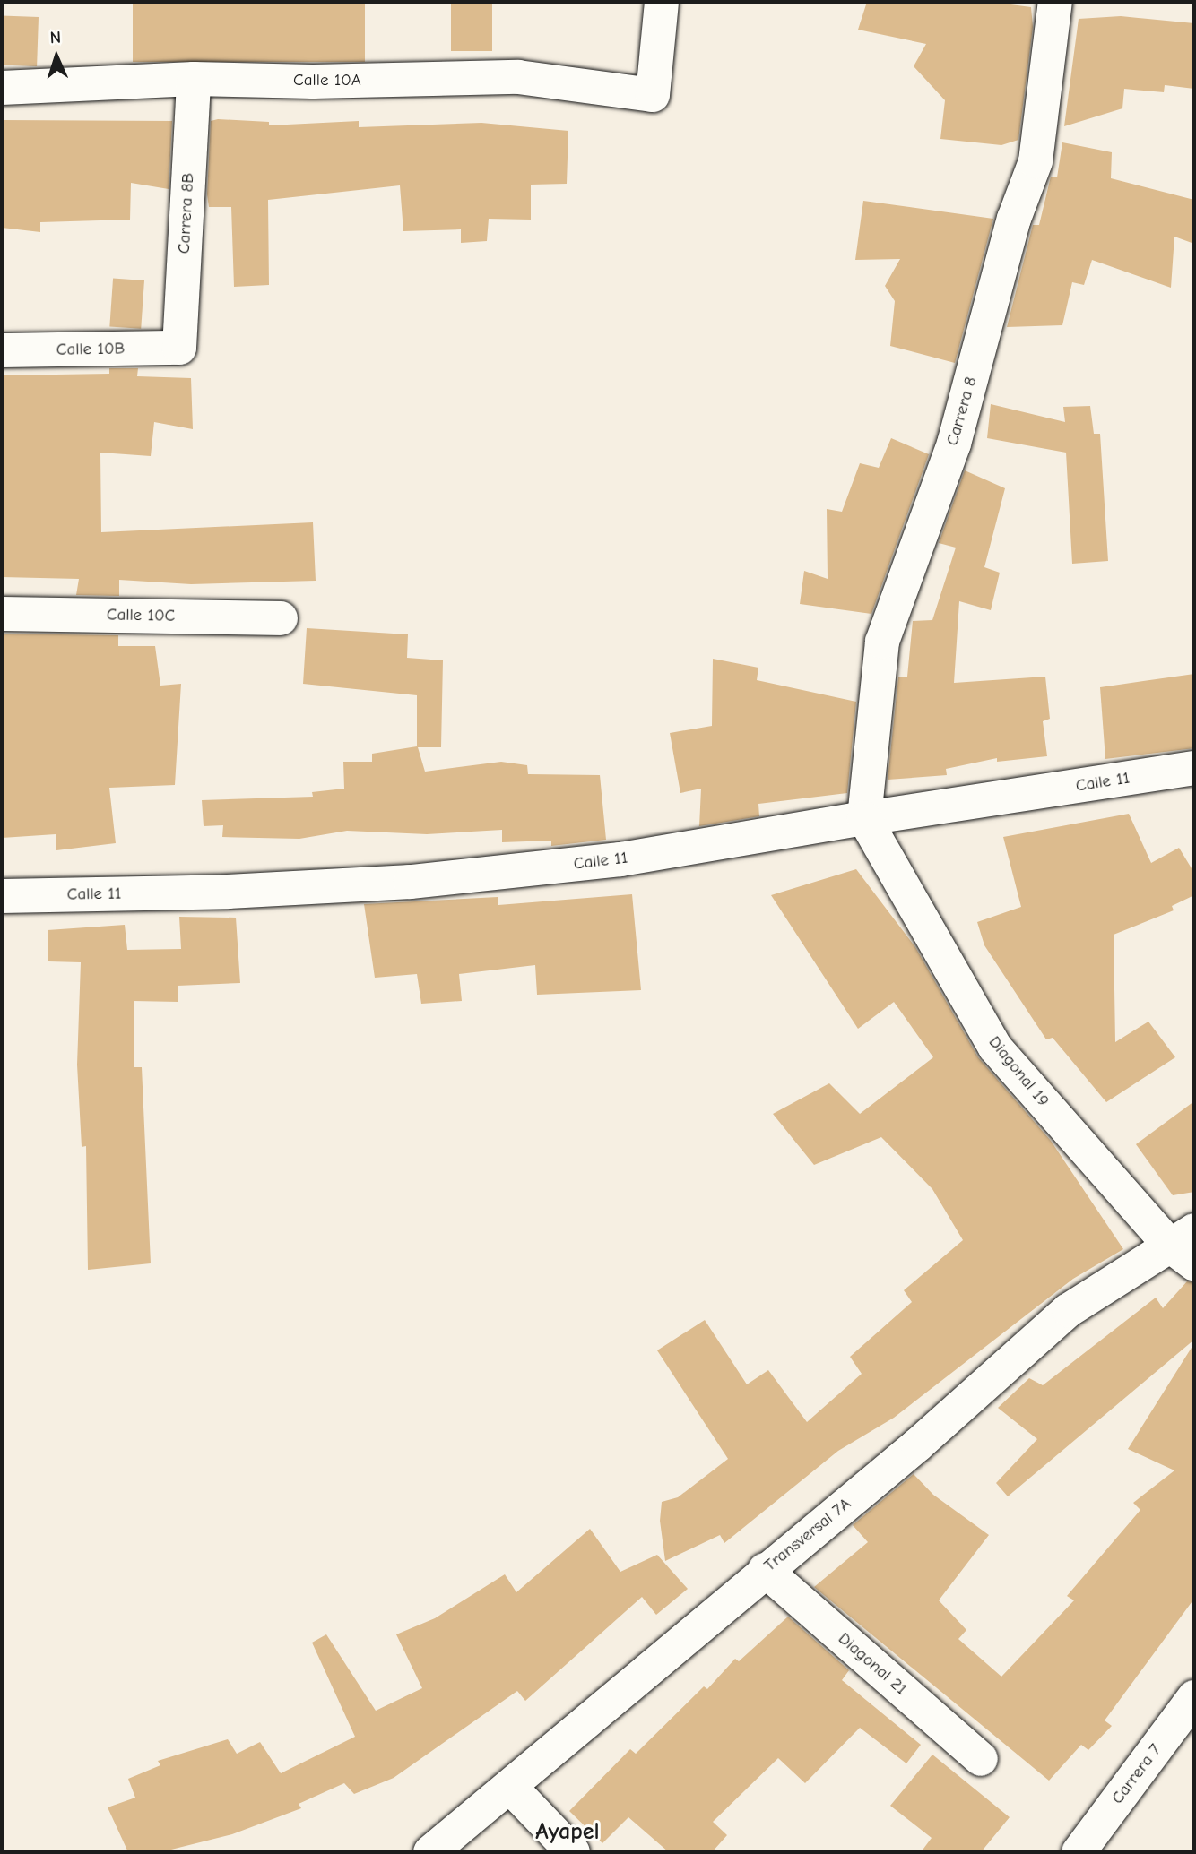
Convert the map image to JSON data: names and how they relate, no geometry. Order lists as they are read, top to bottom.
{
  "streets": {
    "street": [
      "Calle 10A",
      "Carrera 8B",
      "Calle 10B",
      "Carrera 8",
      "Calle 10C",
      "Calle 11",
      "Diagonal 19",
      "Transversal 7A",
      "Diagonal 21",
      "Carrera 7"
    ]
  },
  "crossings": [
    ["Calle 10A", "Carrera 8B"],
    ["Carrera 8B", "Calle 10B"],
    ["Carrera 8", "Calle 11"],
    ["Carrera 8", "Diagonal 19"],
    ["Calle 11", "Diagonal 19"],
    ["Diagonal 19", "Transversal 7A"],
    ["Transversal 7A", "Diagonal 21"]
  ],
  "districts": ["Ayapel"],
  "north": "top"
}
